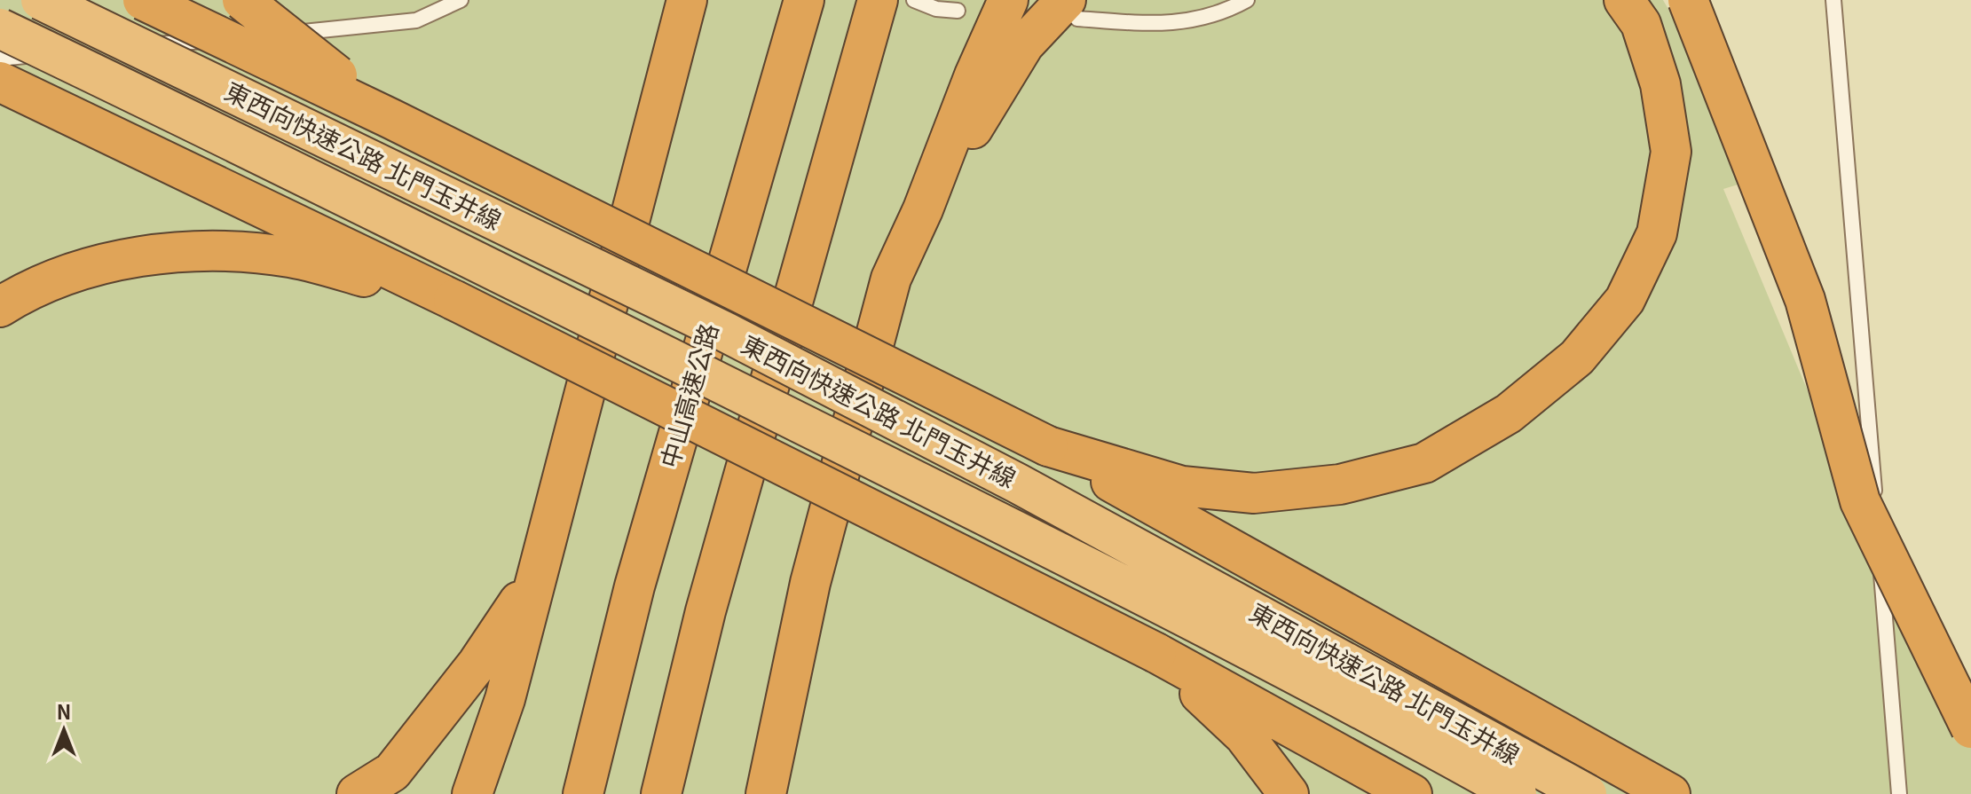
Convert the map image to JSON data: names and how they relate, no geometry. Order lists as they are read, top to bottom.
{
  "streets": {
    "highway": ["東西向快速公路 北門玉井線", "中山高速公路"]
  },
  "north": "top"
}
